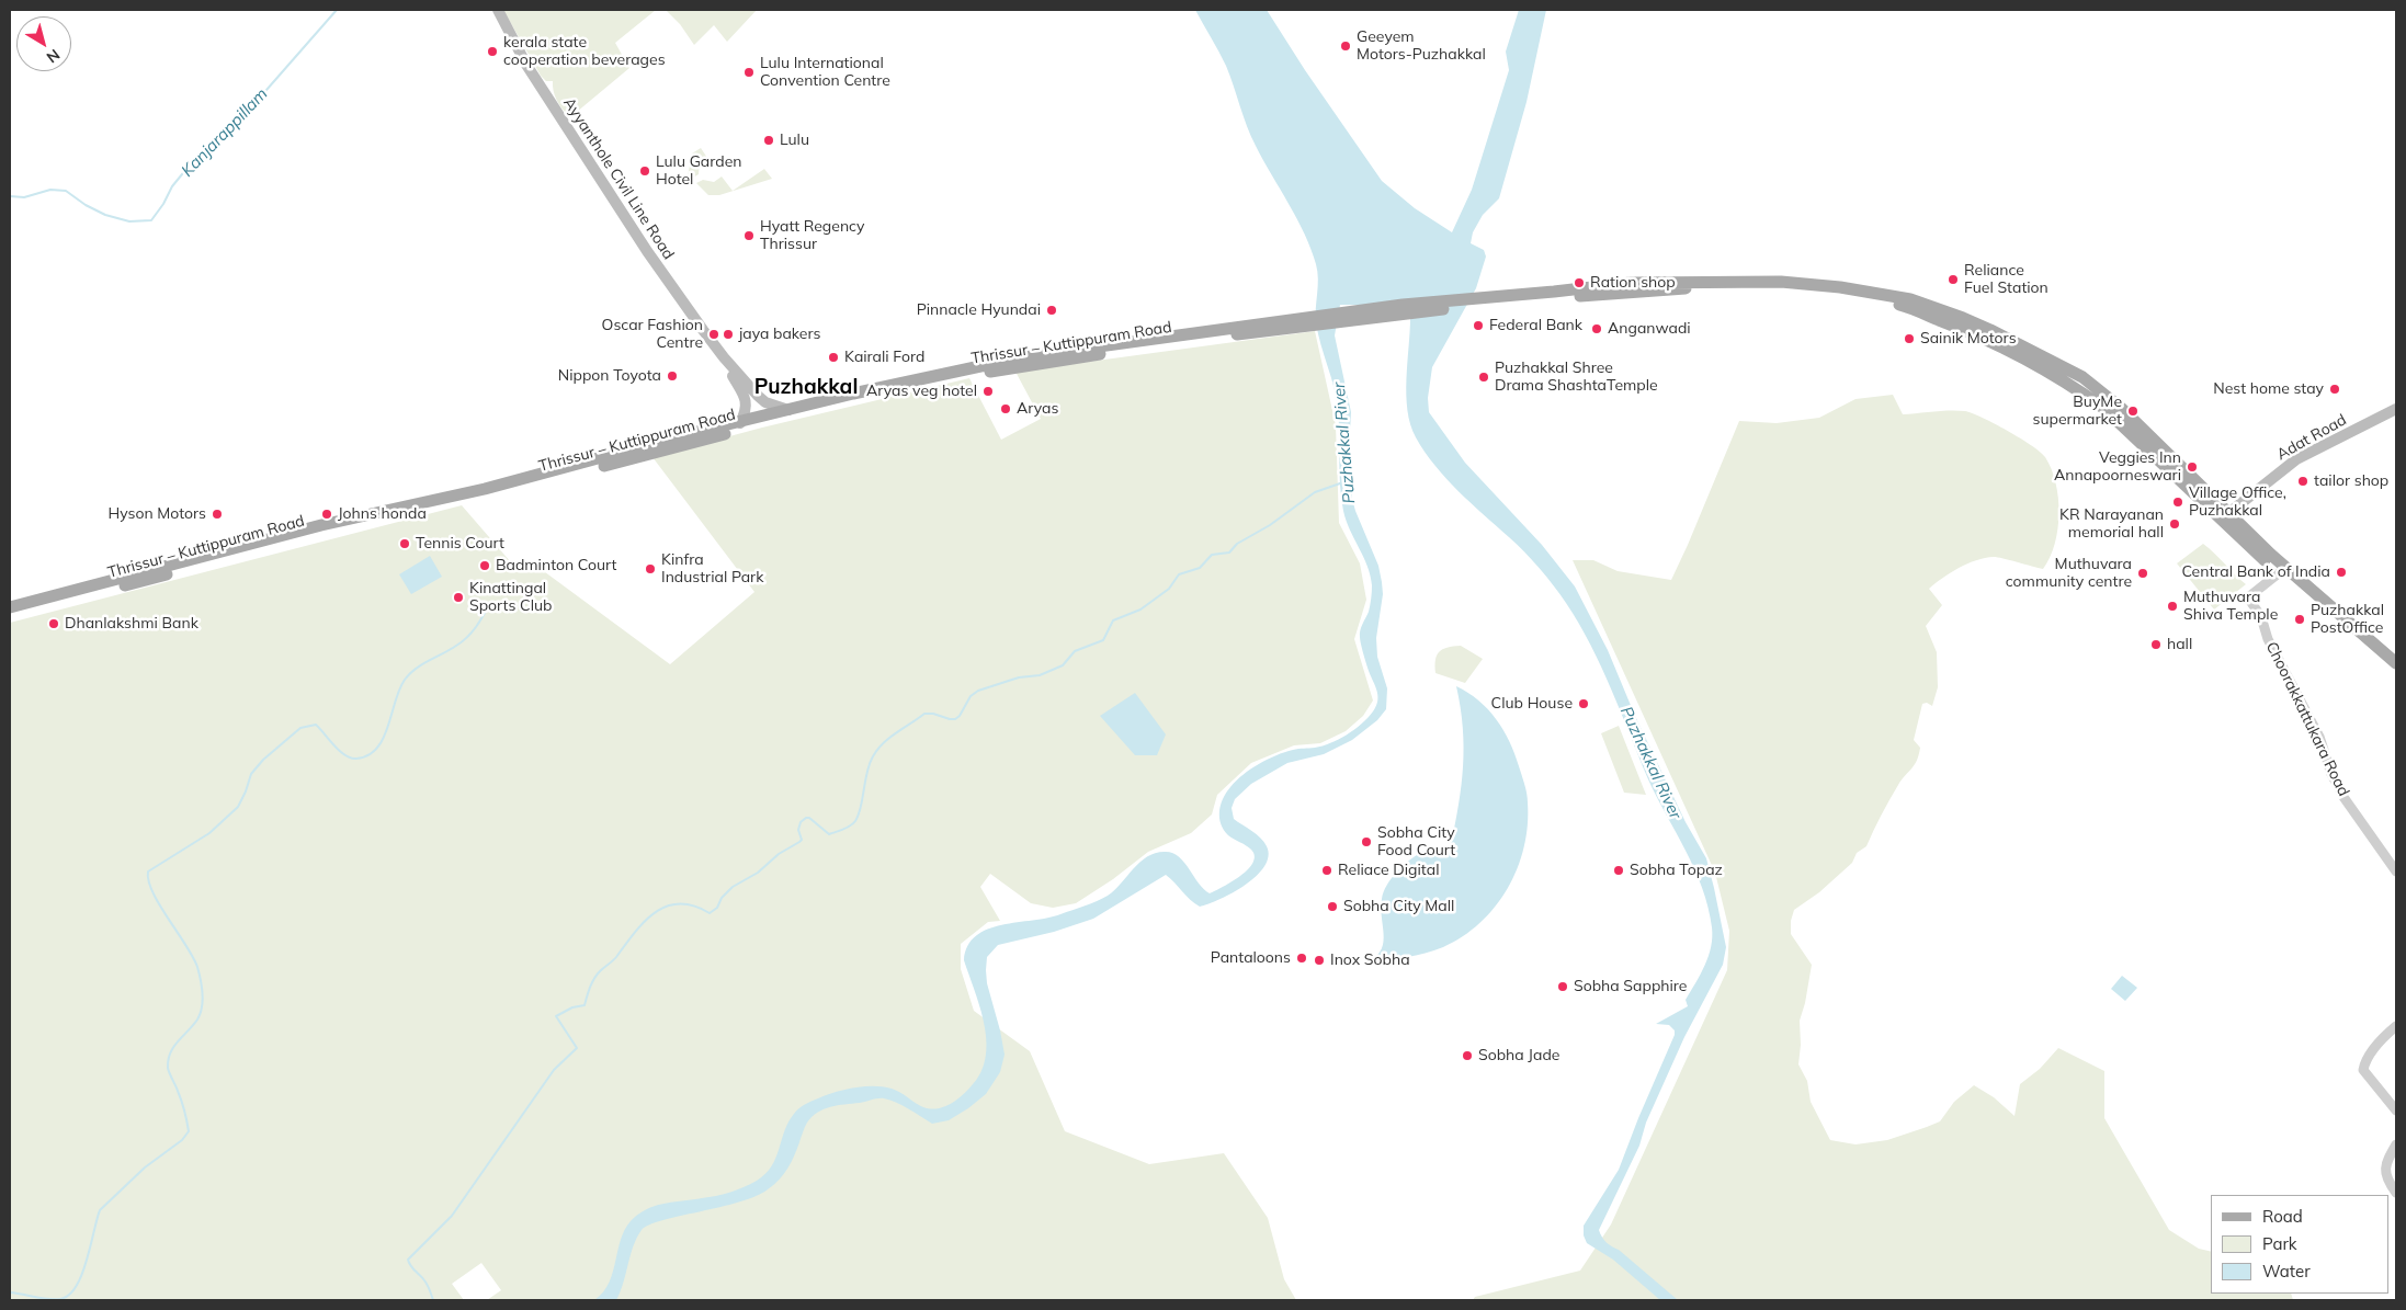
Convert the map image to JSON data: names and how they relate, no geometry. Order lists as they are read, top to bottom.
{
  "streets": {
    "main road": ["Ayyanthole Civil Line Road", "Thrissur – Kuttippuram Road", "Adat Road"],
    "street": ["Choorakkattukara Road"]
  },
  "crossings": [
    ["Ayyanthole Civil Line Road", "Thrissur – Kuttippuram Road"]
  ],
  "districts": ["Puzhakkal"],
  "water": ["Kanjarappillam", "Puzhakkal River"],
  "places": [
    "Geeyem Motors-Puzhakkal",
    "kerala state cooperation beverages",
    "Lulu International Convention Centre",
    "Lulu",
    "Lulu Garden Hotel",
    "Hyatt Regency Thrissur",
    "Reliance Fuel Station",
    "Ration shop",
    "Pinnacle Hyundai",
    "Federal Bank",
    "Anganwadi",
    "Oscar Fashion Centre",
    "jaya bakers",
    "Sainik Motors",
    "Kairali Ford",
    "Nippon Toyota",
    "Puzhakkal Shree Drama ShashtaTemple",
    "Nest home stay",
    "Aryas veg hotel",
    "Aryas",
    "BuyMe supermarket",
    "Veggies Inn Annapoorneswari",
    "tailor shop",
    "Village Office, Puzhakkal",
    "Hyson Motors",
    "Johns honda",
    "KR Narayanan memorial hall",
    "Tennis Court",
    "Badminton Court",
    "Kinfra Industrial Park",
    "Central Bank of India",
    "Muthuvara community centre",
    "Kinattingal Sports Club",
    "Muthuvara Shiva Temple",
    "Puzhakkal PostOffice",
    "Dhanlakshmi Bank",
    "hall",
    "Club House",
    "Sobha City Food Court",
    "Reliace Digital",
    "Sobha Topaz",
    "Sobha City Mall",
    "Pantaloons",
    "Inox Sobha",
    "Sobha Sapphire",
    "Sobha Jade"
  ],
  "legend": ["Road", "Park", "Water"],
  "north": "bottom right"
}
